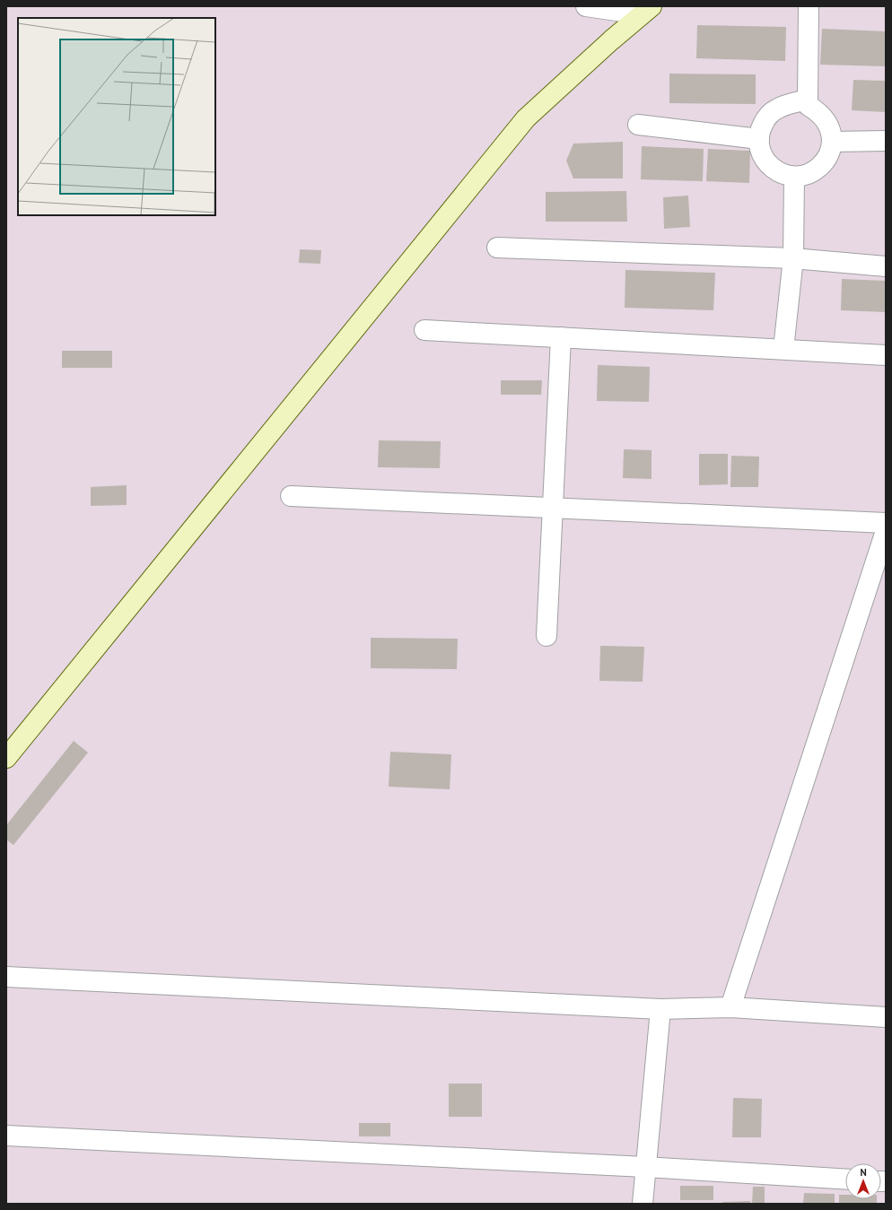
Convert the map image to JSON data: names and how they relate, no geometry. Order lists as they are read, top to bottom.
{
  "north": "top"
}
